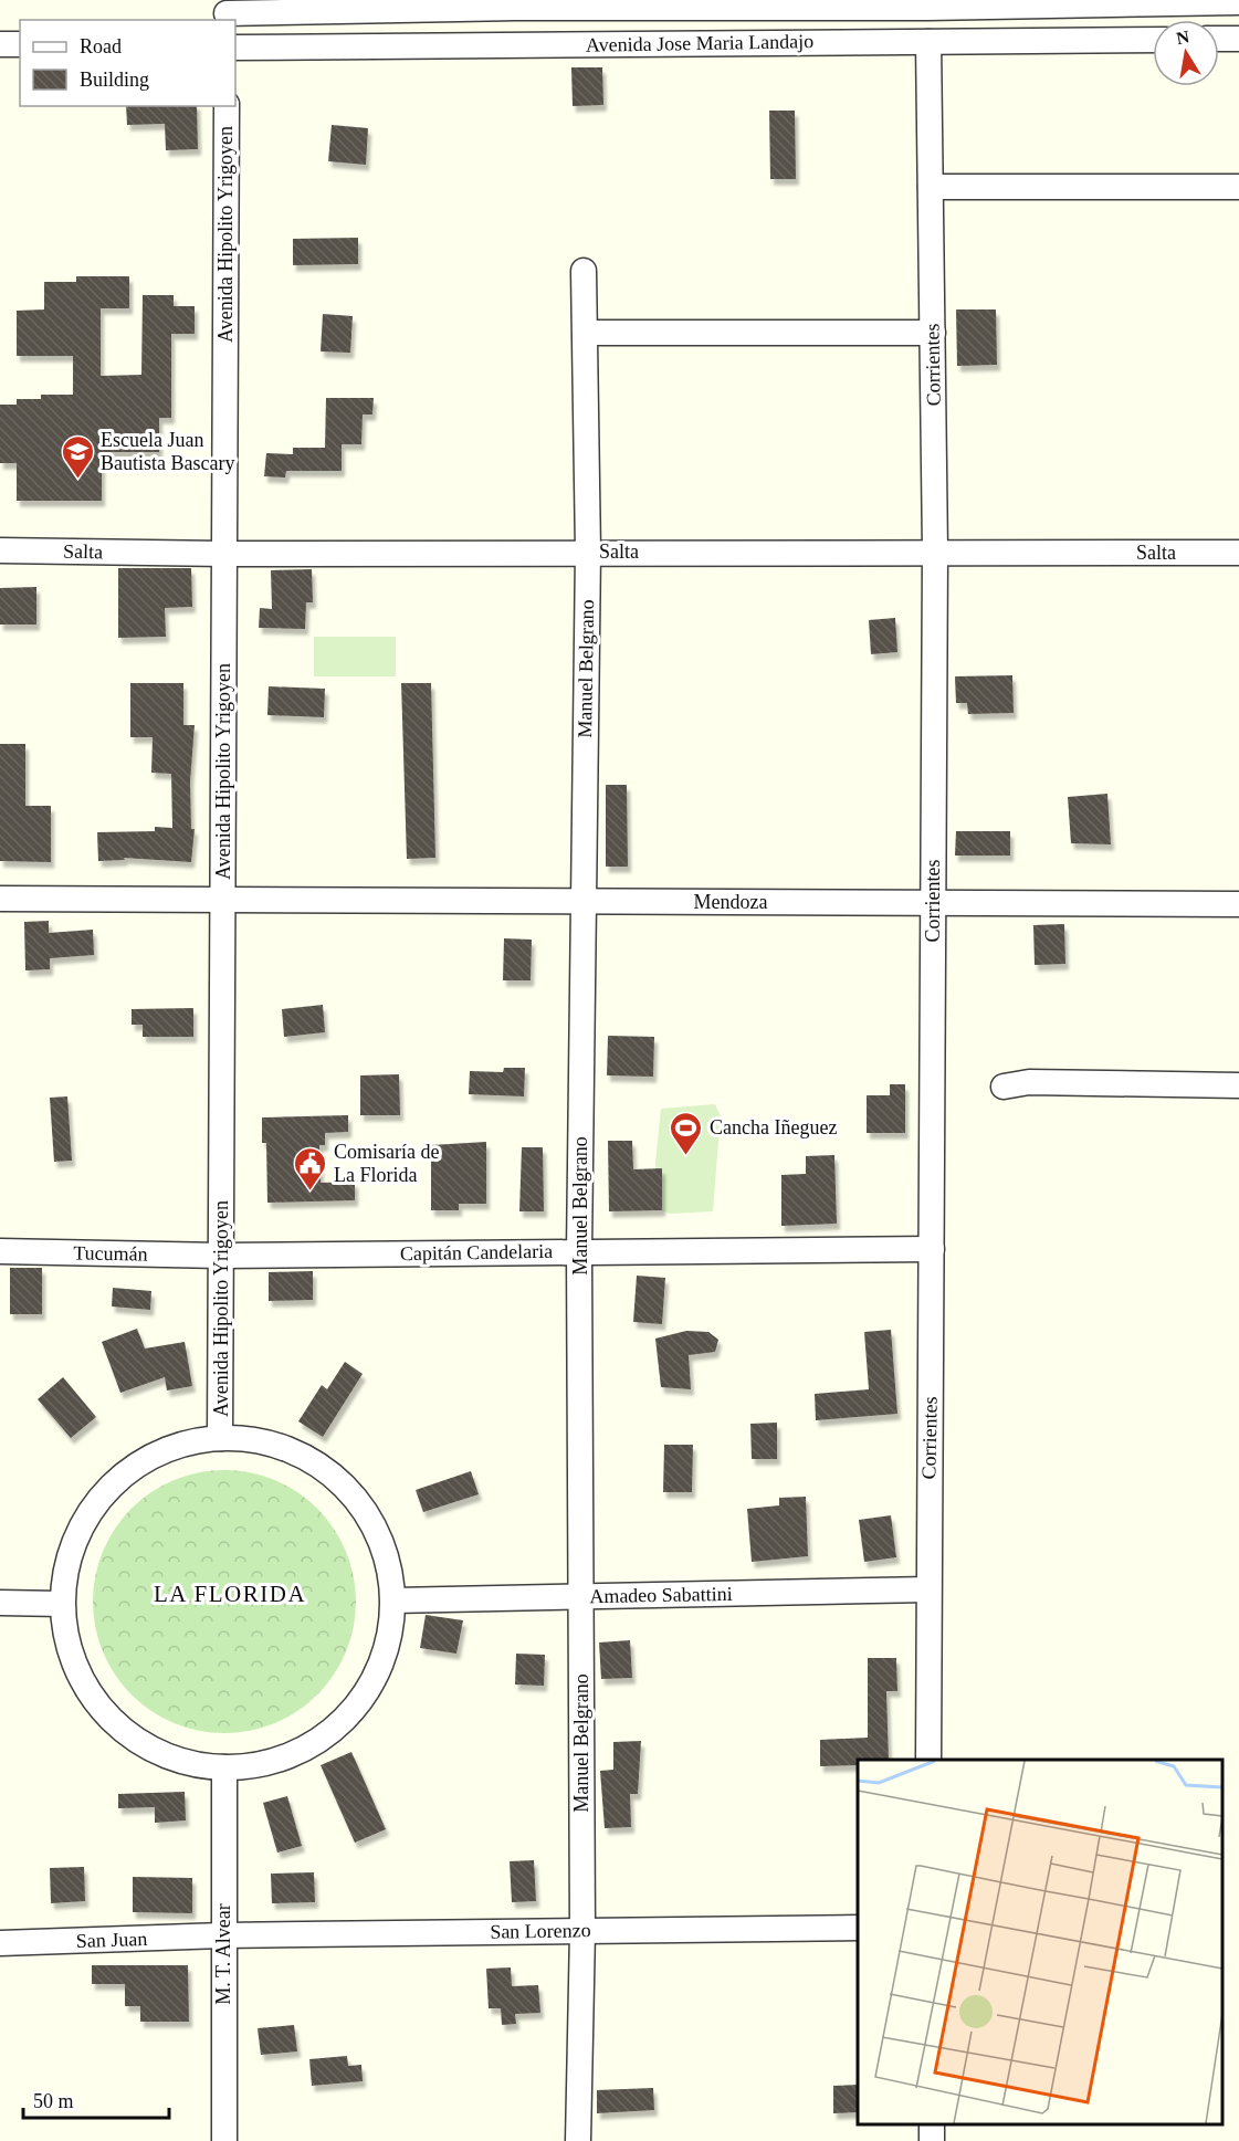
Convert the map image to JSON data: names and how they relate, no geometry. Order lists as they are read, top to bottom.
{
  "streets": {
    "street": [
      "Avenida Jose Maria Landajo",
      "Avenida Hipolito Yrigoyen",
      "Corrientes",
      "Salta",
      "Manuel Belgrano",
      "Mendoza",
      "Capitán Candelaria",
      "Tucumán",
      "Amadeo Sabattini",
      "San Lorenzo",
      "San Juan",
      "M. T. Alvear"
    ]
  },
  "crossings": [
    ["Avenida Jose Maria Landajo", "Corrientes"],
    ["Avenida Hipolito Yrigoyen", "Salta"],
    ["Avenida Hipolito Yrigoyen", "Mendoza"],
    ["Avenida Hipolito Yrigoyen", "Capitán Candelaria"],
    ["Avenida Hipolito Yrigoyen", "Tucumán"],
    ["Corrientes", "Salta"],
    ["Corrientes", "Mendoza"],
    ["Corrientes", "Capitán Candelaria"],
    ["Corrientes", "Amadeo Sabattini"],
    ["Salta", "Manuel Belgrano"],
    ["Manuel Belgrano", "Mendoza"],
    ["Manuel Belgrano", "Capitán Candelaria"],
    ["Manuel Belgrano", "Amadeo Sabattini"],
    ["Manuel Belgrano", "San Lorenzo"],
    ["Capitán Candelaria", "Tucumán"],
    ["San Lorenzo", "San Juan"],
    ["San Lorenzo", "M. T. Alvear"],
    ["San Juan", "M. T. Alvear"]
  ],
  "districts": ["LA FLORIDA"],
  "places": {
    "school or university": ["Escuela Juan Bautista Bascary"],
    "sports": ["Cancha Iñeguez"],
    "public building": ["Comisaría de La Florida"]
  },
  "legend": ["Road", "Building"],
  "scale_bar": "50 m",
  "north": "top"
}
